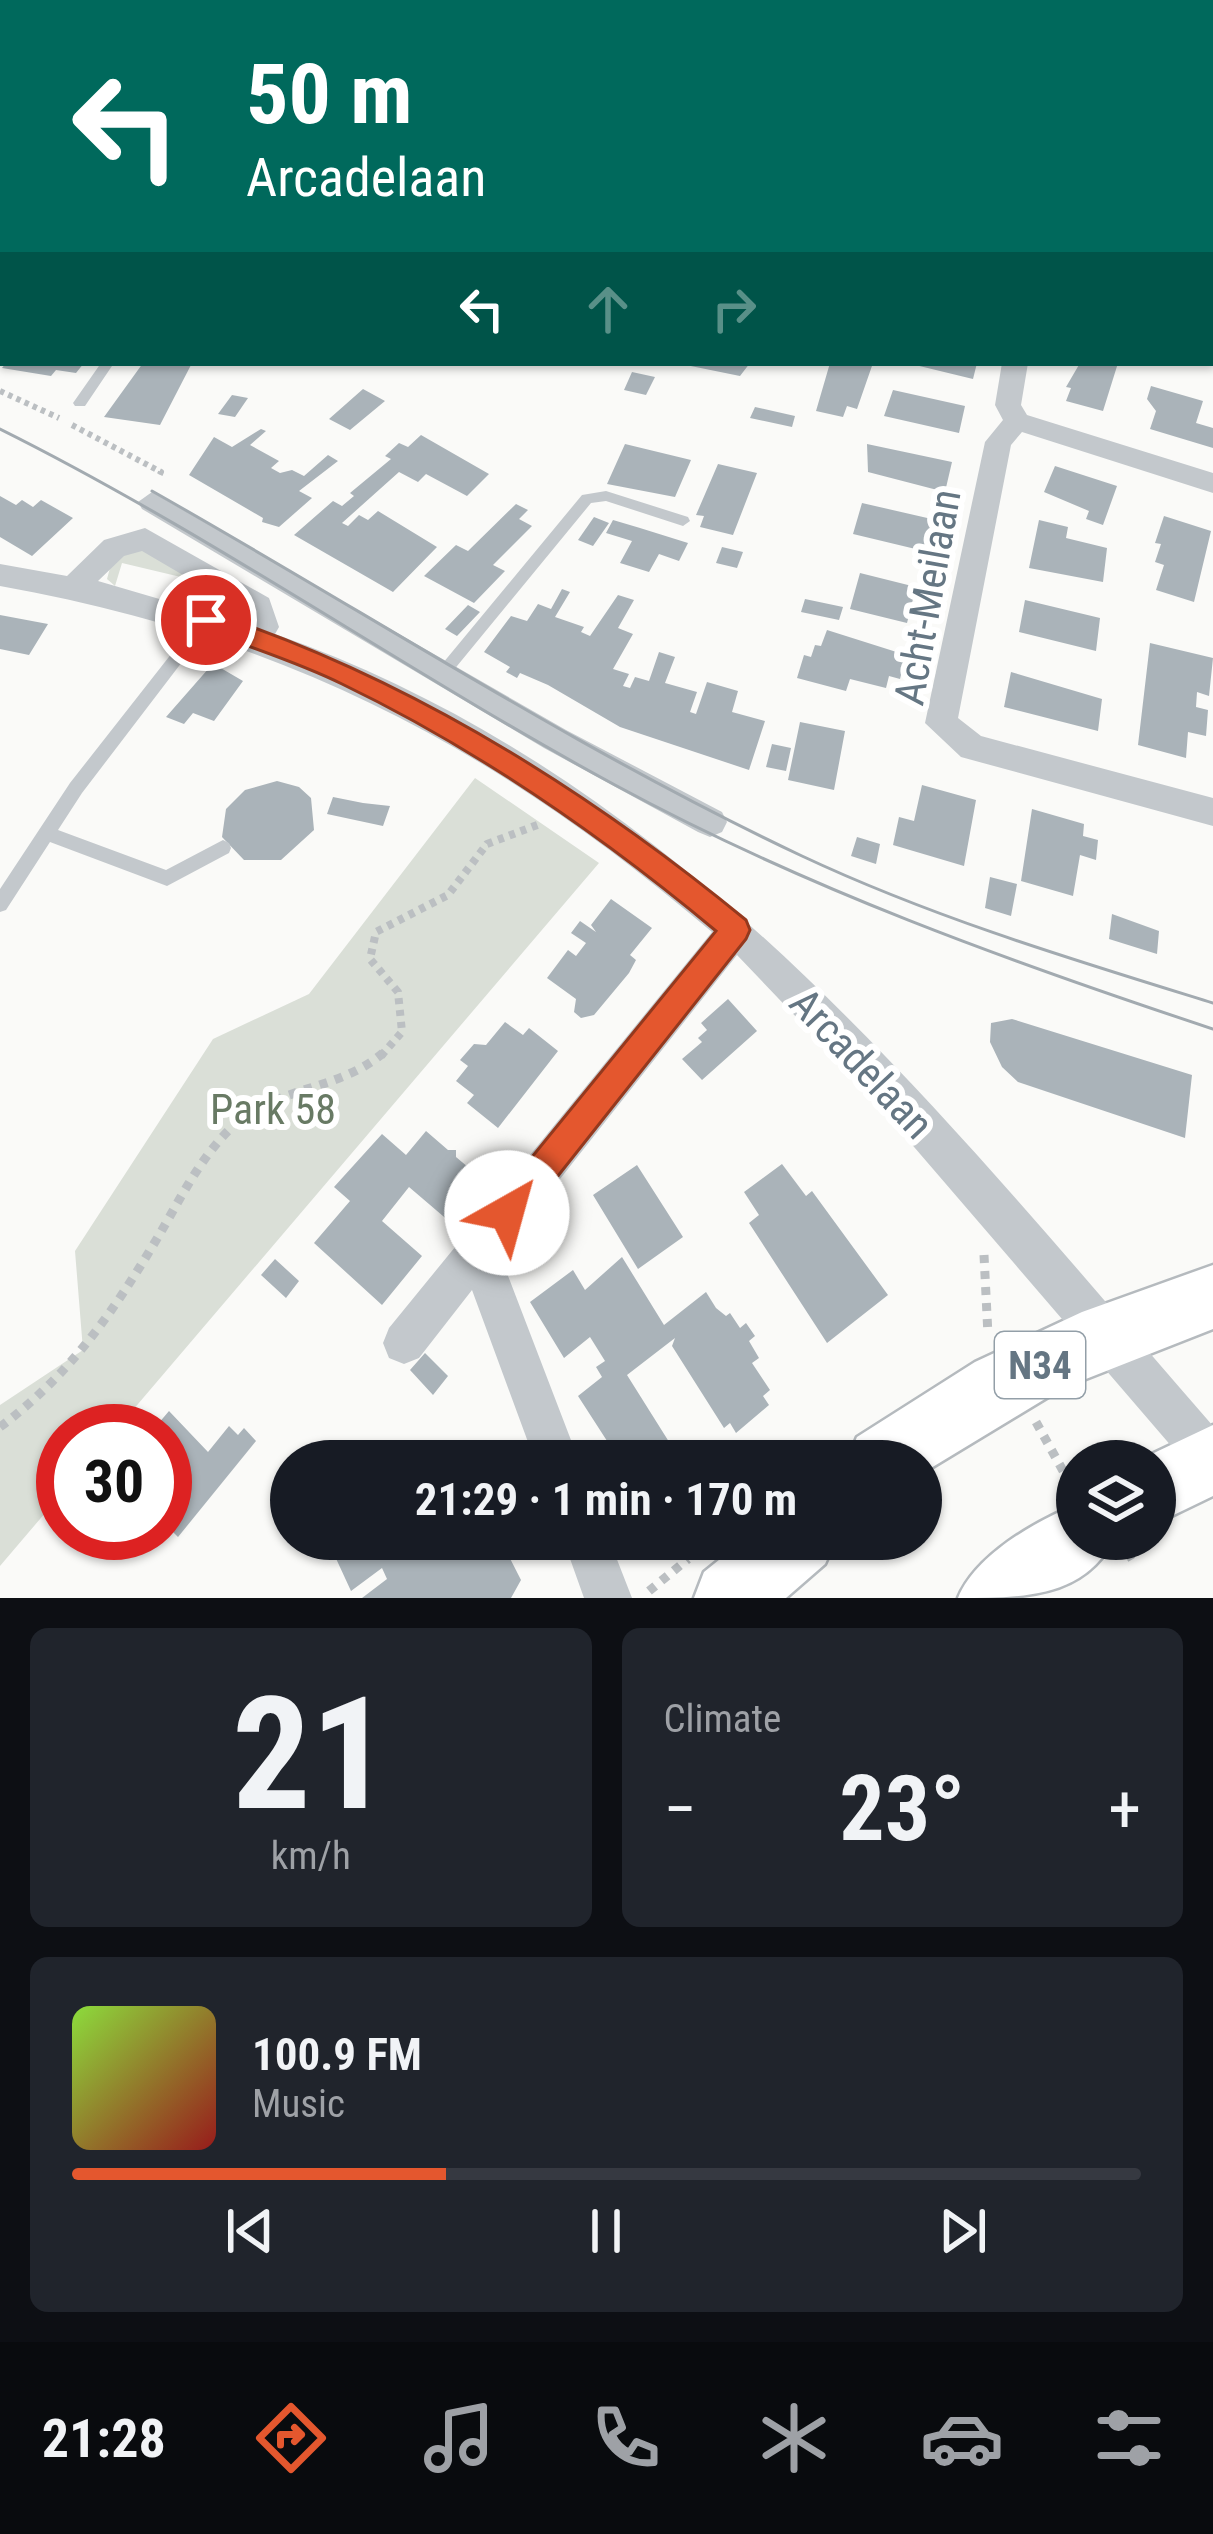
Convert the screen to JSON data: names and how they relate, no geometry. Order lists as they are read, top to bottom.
{
  "streets": {
    "main road": ["N34"],
    "street": ["Acht-Meilaan", "Arcadelaan"]
  },
  "crossings": [
    ["Arcadelaan", "N34"]
  ],
  "parks": ["Park 58"],
  "page": {
    "turn": ["50 m", "Arcadelaan"],
    "limit": "30",
    "trip": "21:29 · 1 min · 170 m",
    "tile": [
      ["21", "km/h"],
      "Climate"
    ],
    "heat": ["−", "23°", "+"],
    "song": ["100.9 FM", "Music"],
    "tabs": "21:28"
  }
}
